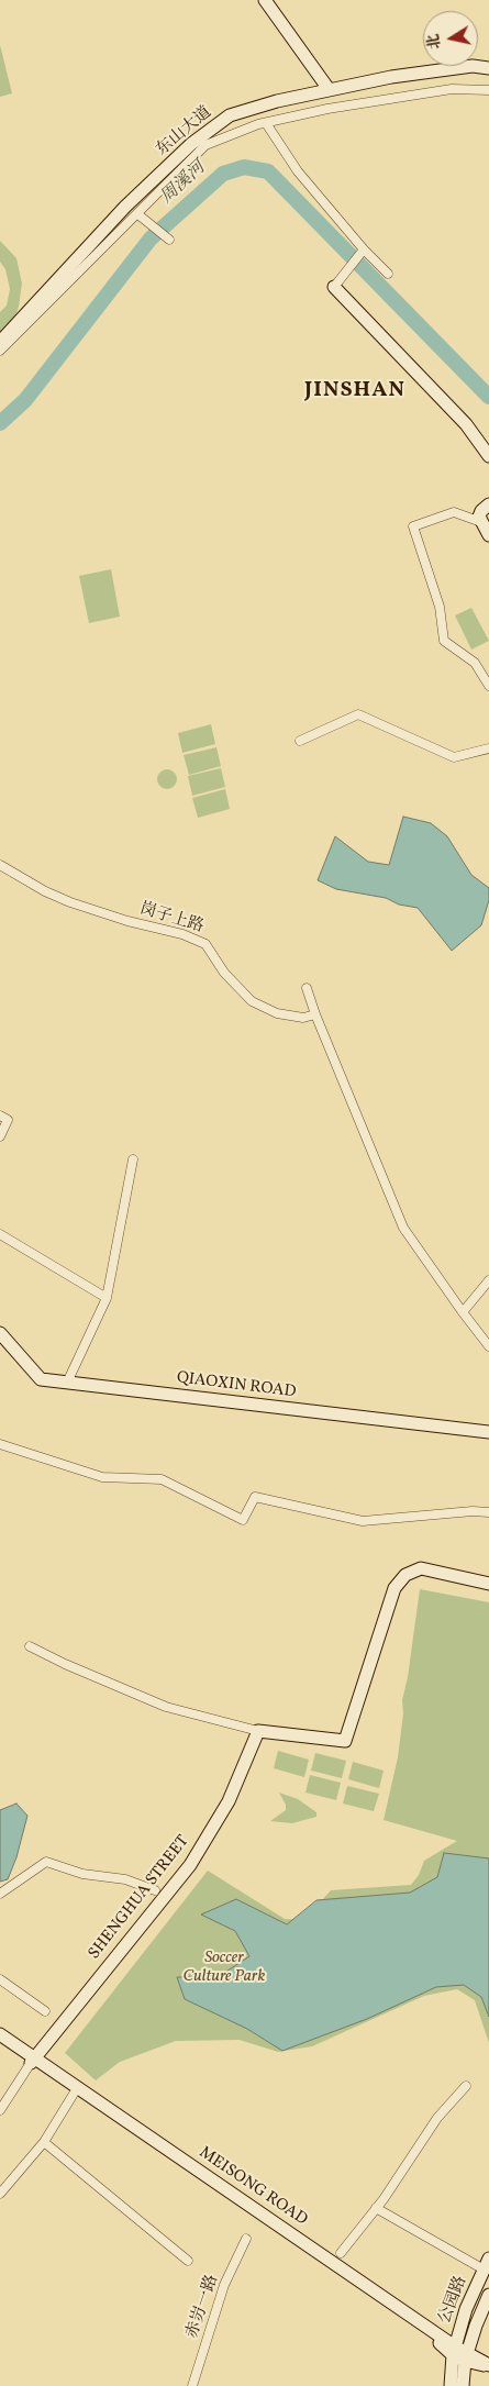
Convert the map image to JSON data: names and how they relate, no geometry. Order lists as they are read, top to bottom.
{
  "streets": {
    "main road": [
      "东山大道",
      "QIAOXIN ROAD",
      "SHENGHUA STREET",
      "MEISONG ROAD",
      "公园路"
    ],
    "street": ["岗子上路", "赤岃一路"]
  },
  "crossings": [
    ["SHENGHUA STREET", "MEISONG ROAD"],
    ["MEISONG ROAD", "公园路"]
  ],
  "districts": ["JINSHAN"],
  "water": ["周溪河"],
  "parks": ["Soccer Culture Park"],
  "north": "left"
}
